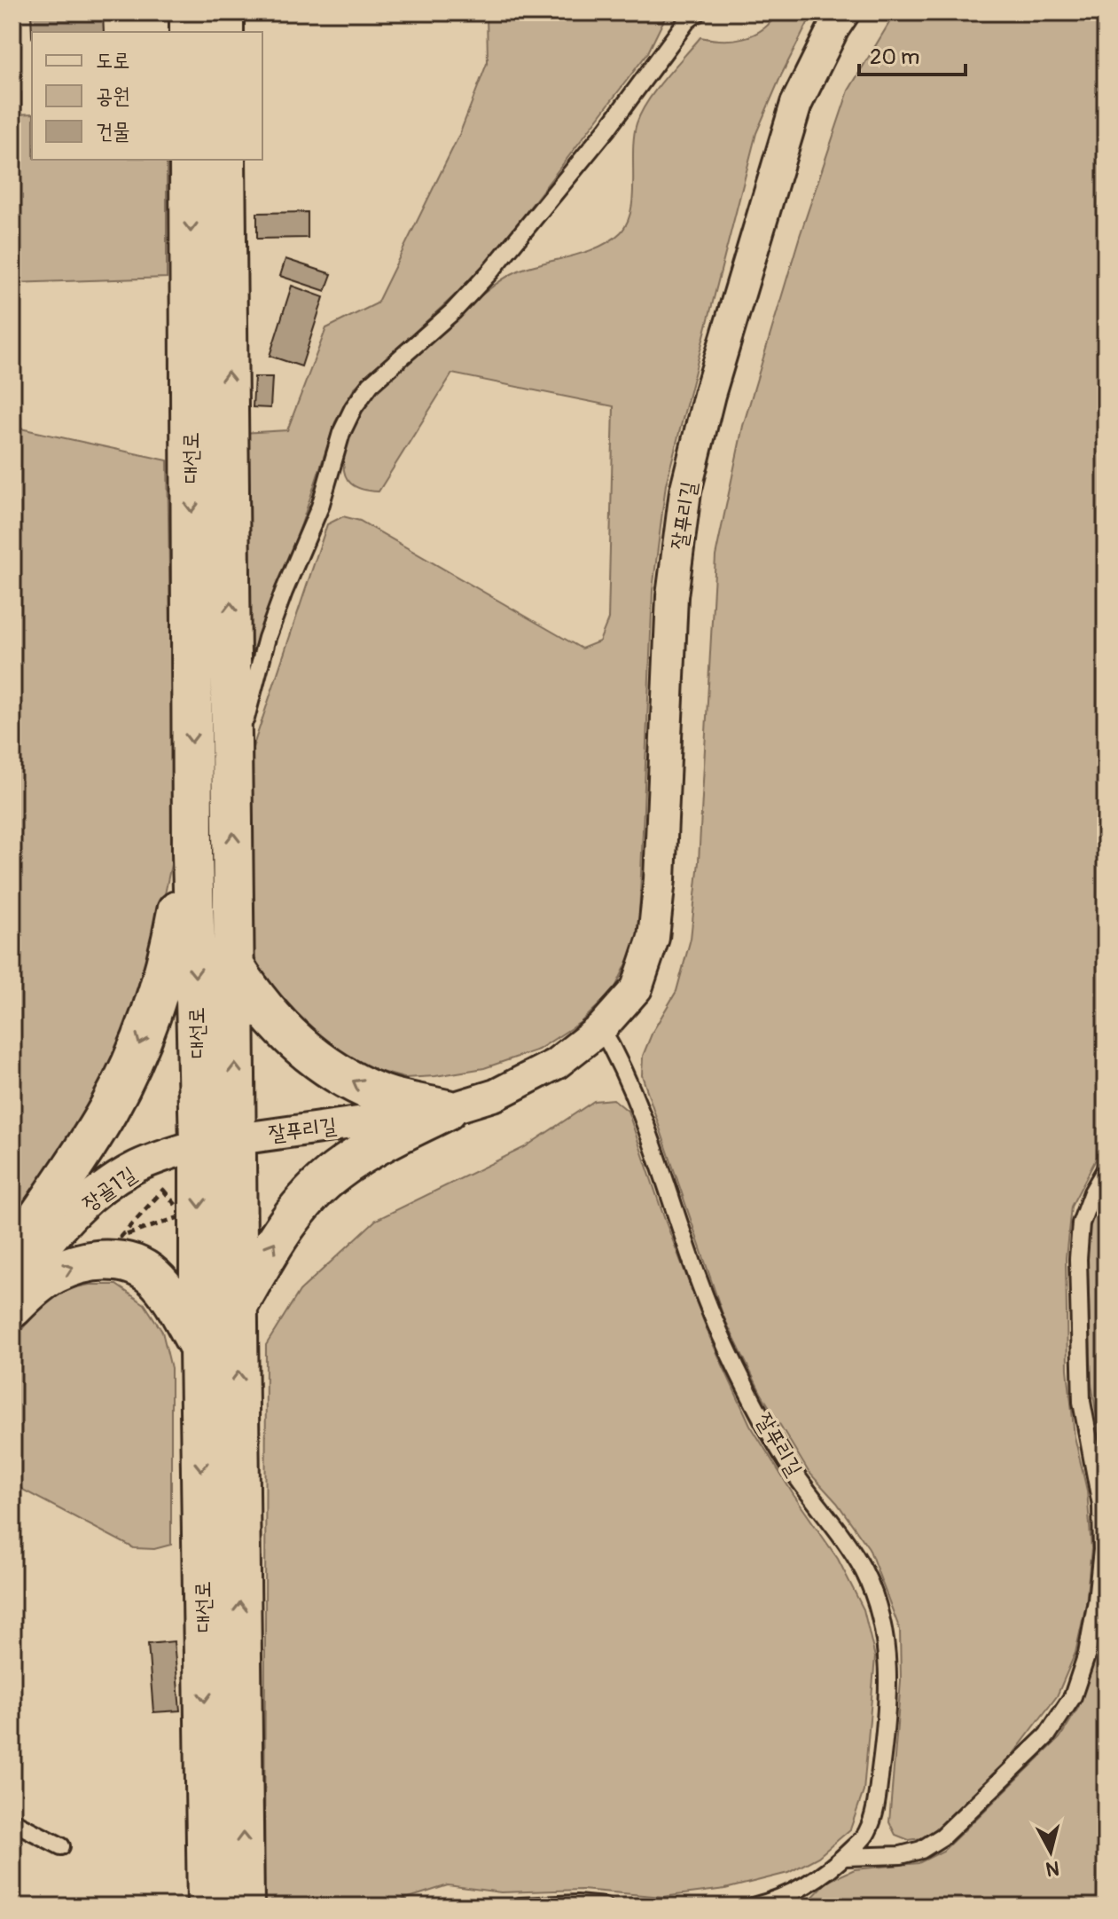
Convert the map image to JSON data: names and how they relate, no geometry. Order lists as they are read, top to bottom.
{
  "streets": {
    "street": ["대선로", "잘푸리길", "장골1길"]
  },
  "crossings": [
    ["대선로", "잘푸리길"],
    ["대선로", "장골1길"],
    ["잘푸리길", "장골1길"]
  ],
  "legend": ["도로", "공원", "건물"],
  "scale_bar": "20 m",
  "north": "bottom"
}
